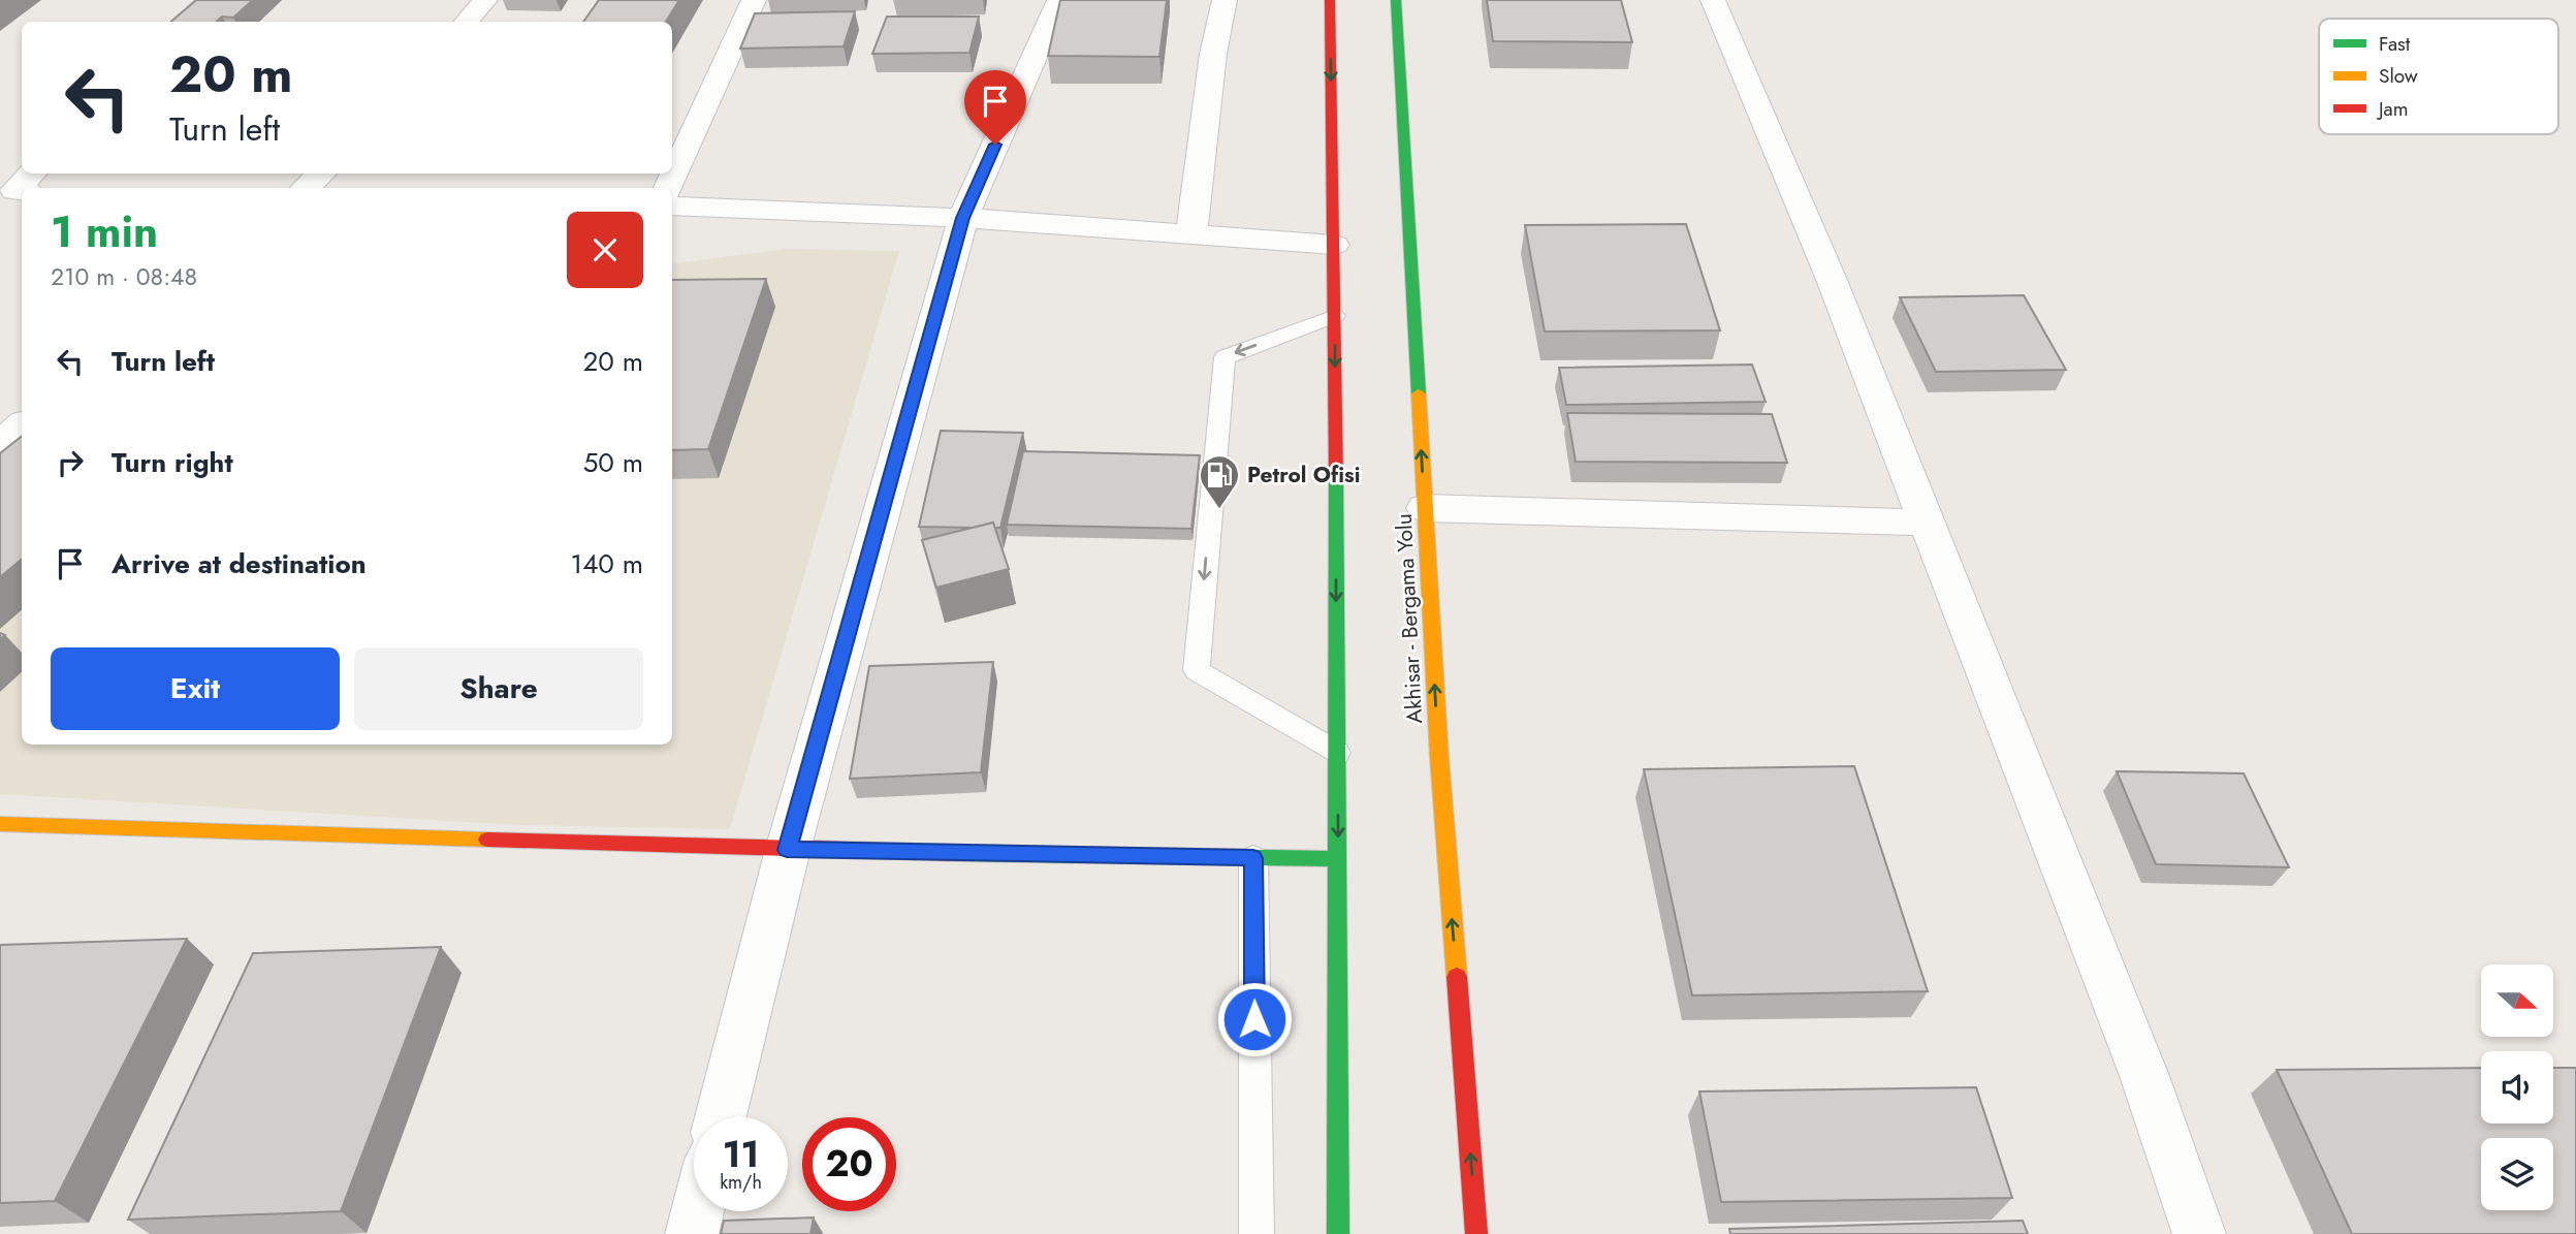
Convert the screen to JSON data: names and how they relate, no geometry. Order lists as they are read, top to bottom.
{
  "streets": {
    "main road": ["Akhisar - Bergama Yolu"]
  },
  "places": {
    "fuel station": ["Petrol Ofisi"]
  },
  "legend": ["Fast", "Slow", "Jam"],
  "north": "right",
  "page": {
    "turn": ["20 m", "Turn left"],
    "heading": ["1 min", "210 m · 08:48"],
    "list": [
      {
        "name": "Turn left",
        "value": "20 m"
      },
      {
        "name": "Turn right",
        "value": "50 m"
      },
      {
        "name": "Arrive at destination",
        "value": "140 m"
      }
    ],
    "buttons": ["Exit", "Share"],
    "speed": "11 km/h",
    "limit": "20"
  }
}
